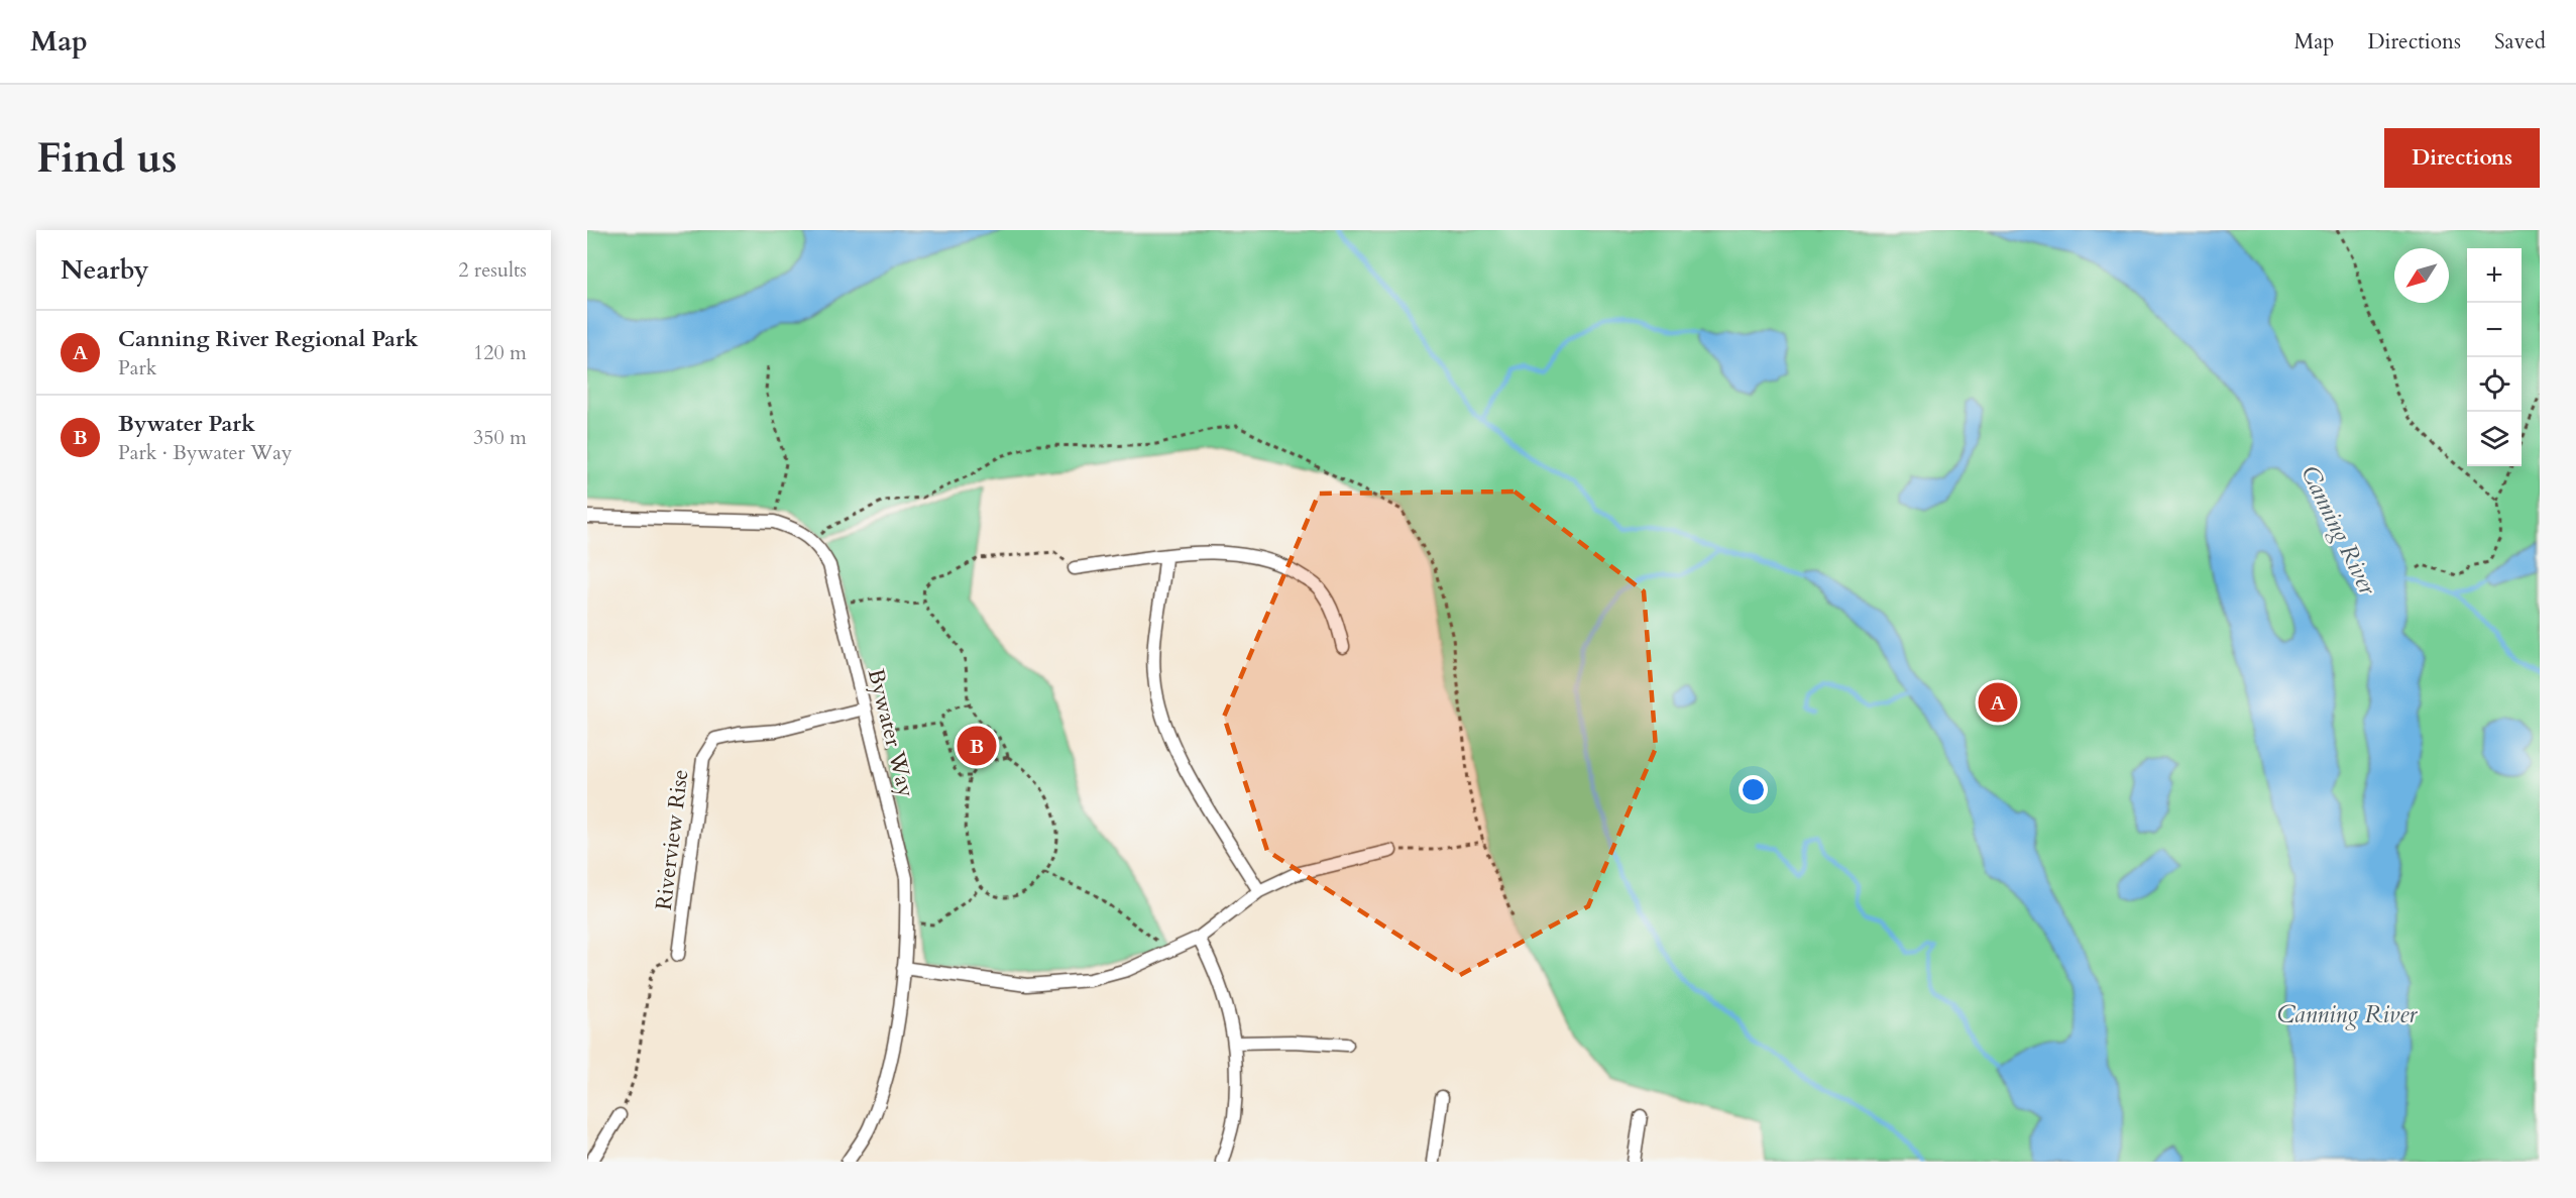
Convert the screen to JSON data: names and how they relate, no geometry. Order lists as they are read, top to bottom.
{
  "streets": {
    "street": ["Bywater Way", "Riverview Rise"]
  },
  "crossings": [
    ["Bywater Way", "Riverview Rise"]
  ],
  "water": ["Canning River"],
  "north": "bottom left",
  "page": {
    "header": "Map",
    "nav": ["Map", "Directions", "Saved"],
    "buttons": "Directions",
    "title": "Find us",
    "heading": ["Nearby", "2 results"],
    "map_buttons": ["+", "−"],
    "list": [
      {
        "mark": "A",
        "name": "Canning River Regional Park",
        "note": "Park",
        "value": "120 m"
      },
      {
        "mark": "B",
        "name": "Bywater Park",
        "note": "Park · Bywater Way",
        "value": "350 m"
      }
    ],
    "pins": ["A", "B"]
  }
}
